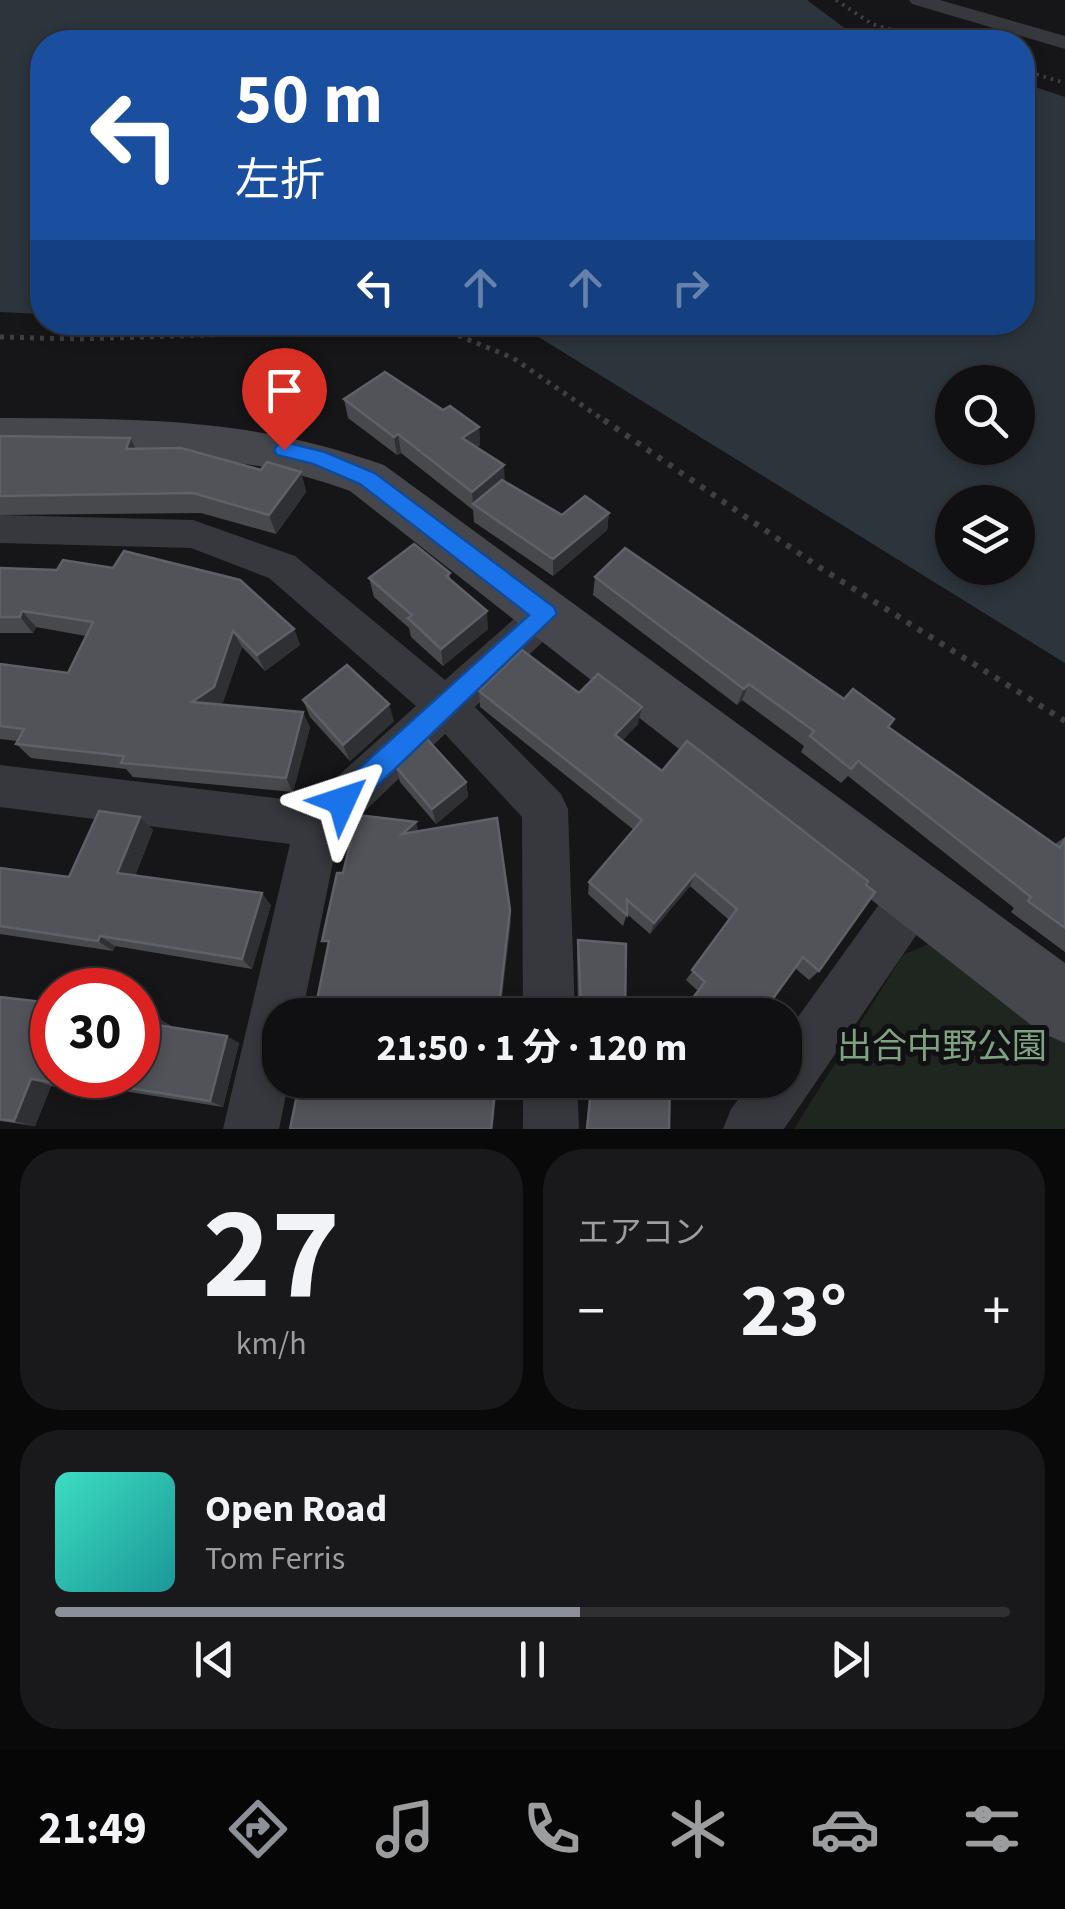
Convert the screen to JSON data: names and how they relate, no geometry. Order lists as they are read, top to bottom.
{
  "parks": ["出合中野公園"],
  "page": {
    "turn": ["50 m", "左折"],
    "limit": "30",
    "trip": "21:50 · 1 分 · 120 m",
    "tile": [
      ["27", "km/h"],
      "エアコン"
    ],
    "heat": ["−", "23°", "+"],
    "song": ["Open Road", "Tom Ferris"],
    "tabs": "21:49"
  }
}
